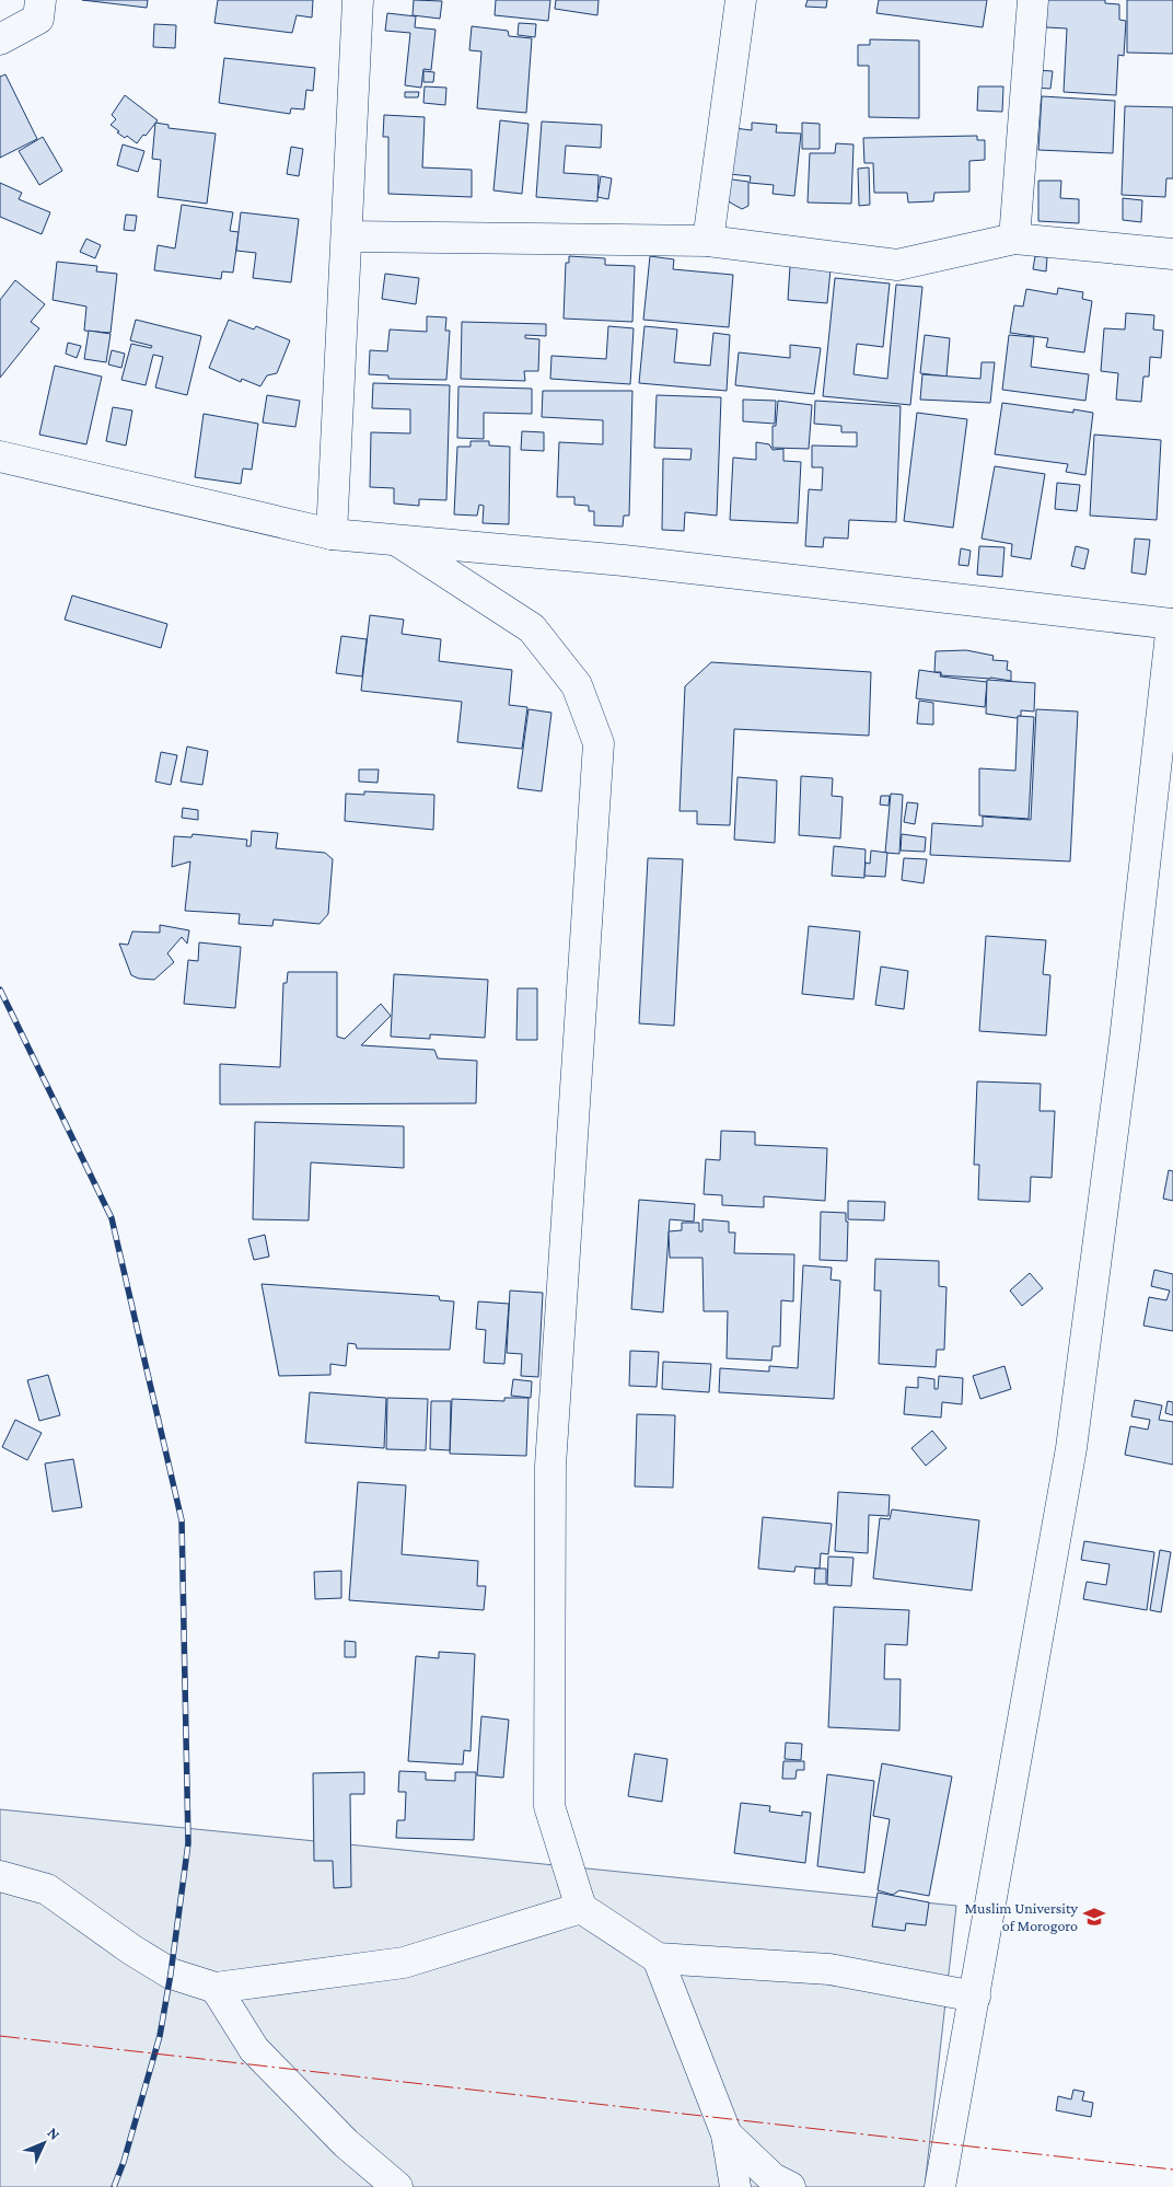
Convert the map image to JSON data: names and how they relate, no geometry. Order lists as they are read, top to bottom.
{
  "places": {
    "school or university": ["Muslim University of Morogoro"]
  },
  "north": "top right"
}
